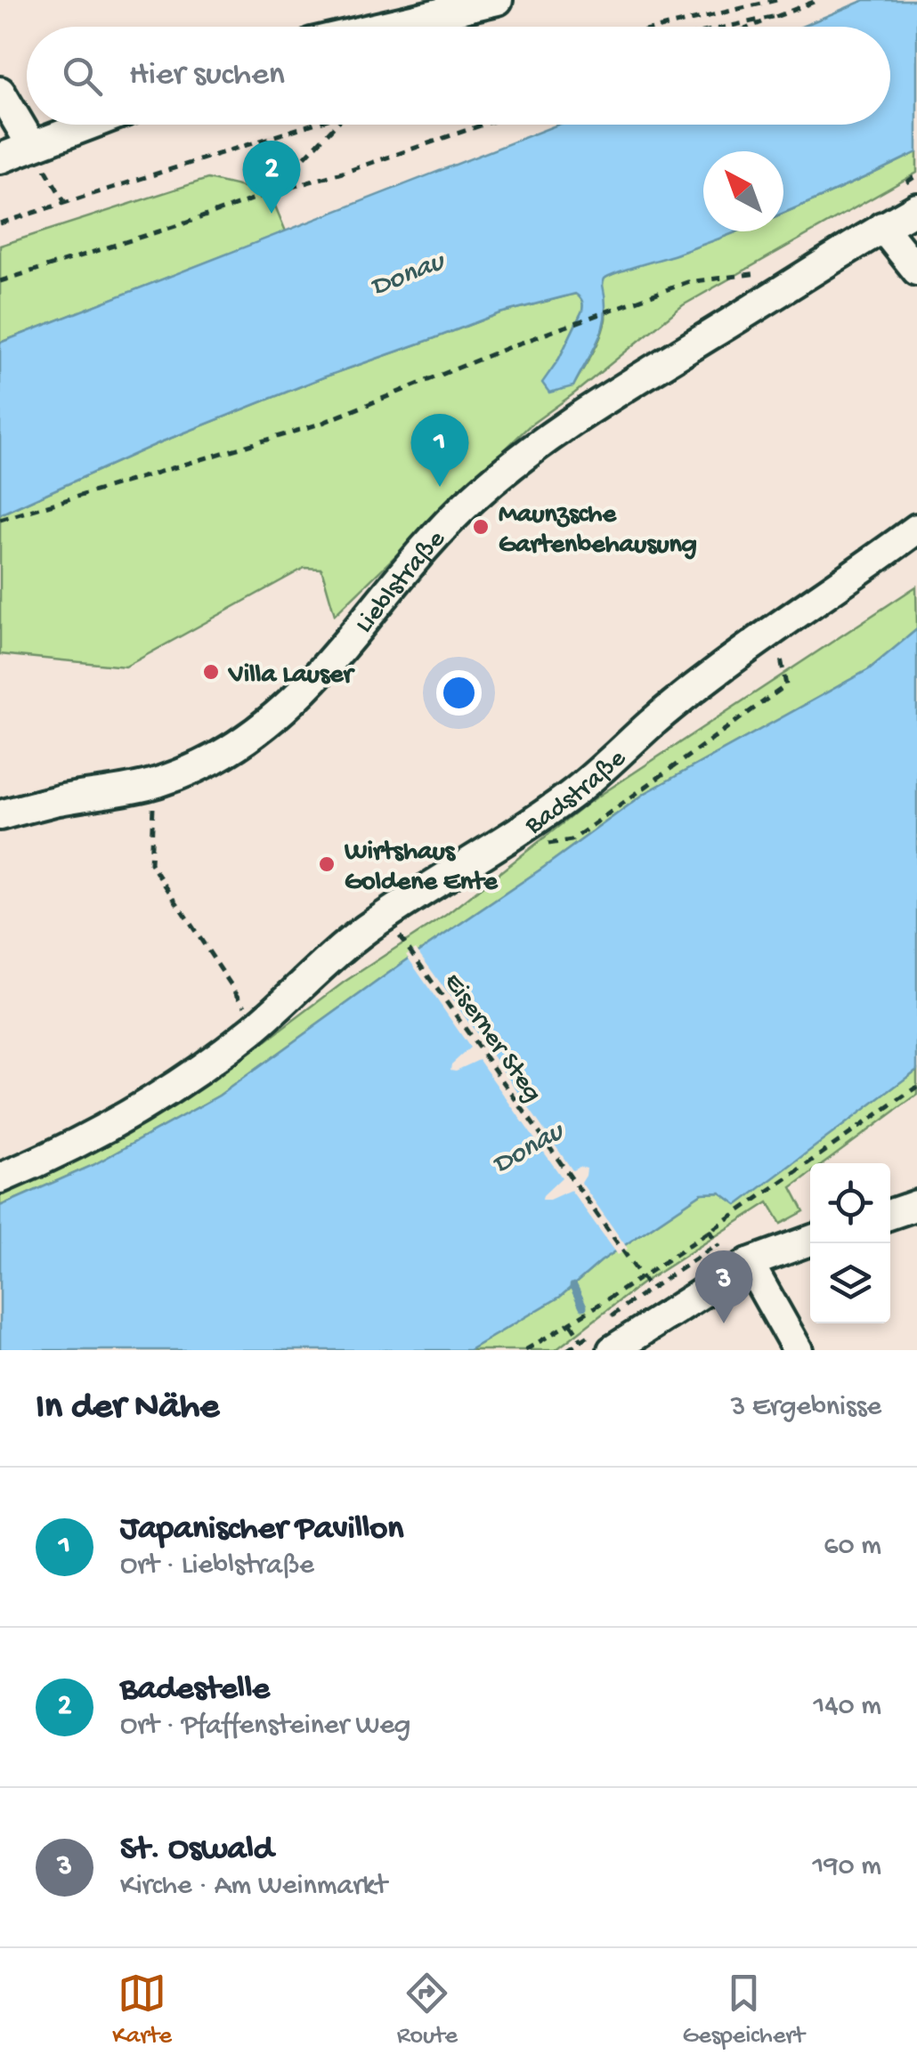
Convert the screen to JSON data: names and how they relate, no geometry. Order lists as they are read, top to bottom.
{
  "streets": {
    "street": ["Lieblstraße", "Badstraße"],
    "path": ["Eiserner Steg"]
  },
  "water": ["Donau"],
  "places": ["Maunzsche Gartenbehausung", "Villa Lauser", "Wirtshaus Goldene Ente"],
  "north": "top left",
  "page": {
    "search": "Hier suchen",
    "pins": ["2", "1", "3"],
    "heading": ["In der Nähe", "3 Ergebnisse"],
    "list": [
      {
        "mark": "1",
        "name": "Japanischer Pavillon",
        "note": "Ort · Lieblstraße",
        "value": "60 m"
      },
      {
        "mark": "2",
        "name": "Badestelle",
        "note": "Ort · Pfaffensteiner Weg",
        "value": "140 m"
      },
      {
        "mark": "3",
        "name": "St. Oswald",
        "note": "Kirche · Am Weinmarkt",
        "value": "190 m"
      }
    ],
    "nav": ["Karte", "Route", "Gespeichert"]
  }
}
